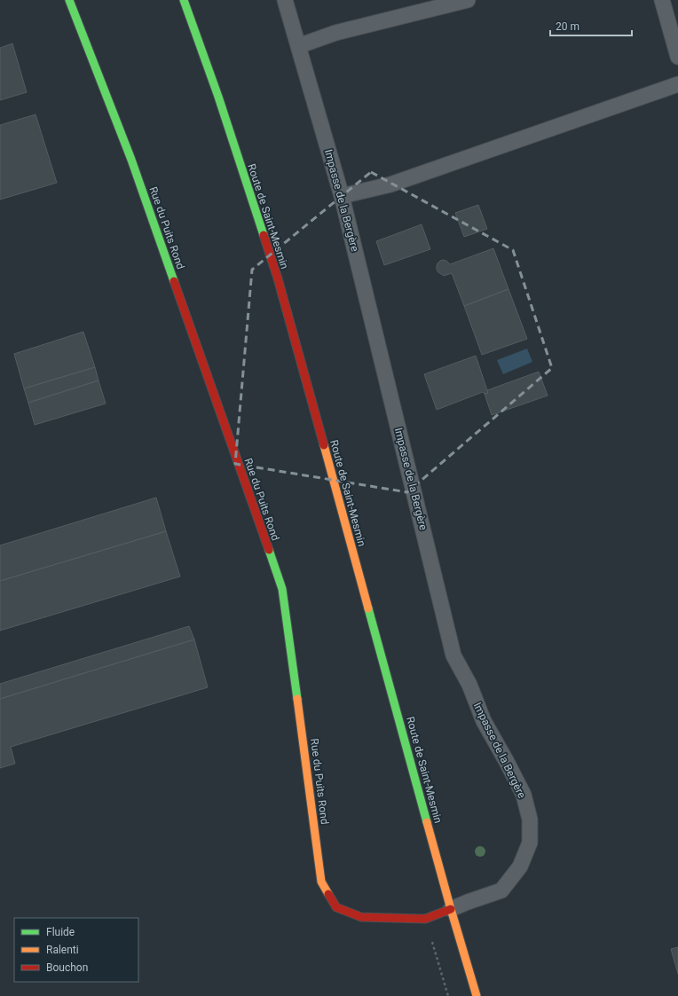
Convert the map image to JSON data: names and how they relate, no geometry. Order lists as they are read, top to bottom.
{
  "streets": {
    "street": ["Route de Saint-Mesmin", "Rue du Puits Rond"],
    "lane": ["Impasse de la Bergère"]
  },
  "crossings": [
    ["Impasse de la Bergère", "Route de Saint-Mesmin"],
    ["Impasse de la Bergère", "Rue du Puits Rond"],
    ["Route de Saint-Mesmin", "Rue du Puits Rond"]
  ],
  "legend": ["Fluide", "Ralenti", "Bouchon"],
  "scale_bar": "20 m"
}
